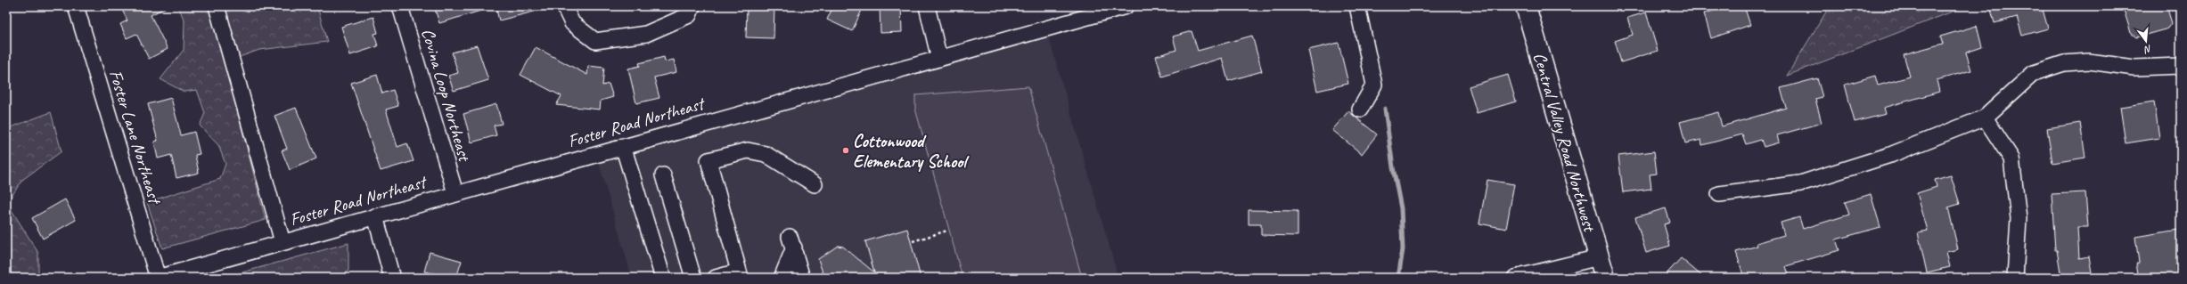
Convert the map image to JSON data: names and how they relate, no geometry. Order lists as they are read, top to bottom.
{
  "streets": {
    "main road": ["Central Valley Road Northwest"],
    "street": ["Covina Loop Northeast", "Foster Road Northeast", "Foster Lane Northeast"]
  },
  "crossings": [
    ["Covina Loop Northeast", "Foster Road Northeast"],
    ["Foster Road Northeast", "Foster Lane Northeast"]
  ],
  "places": ["Cottonwood Elementary School"],
  "north": "bottom"
}
